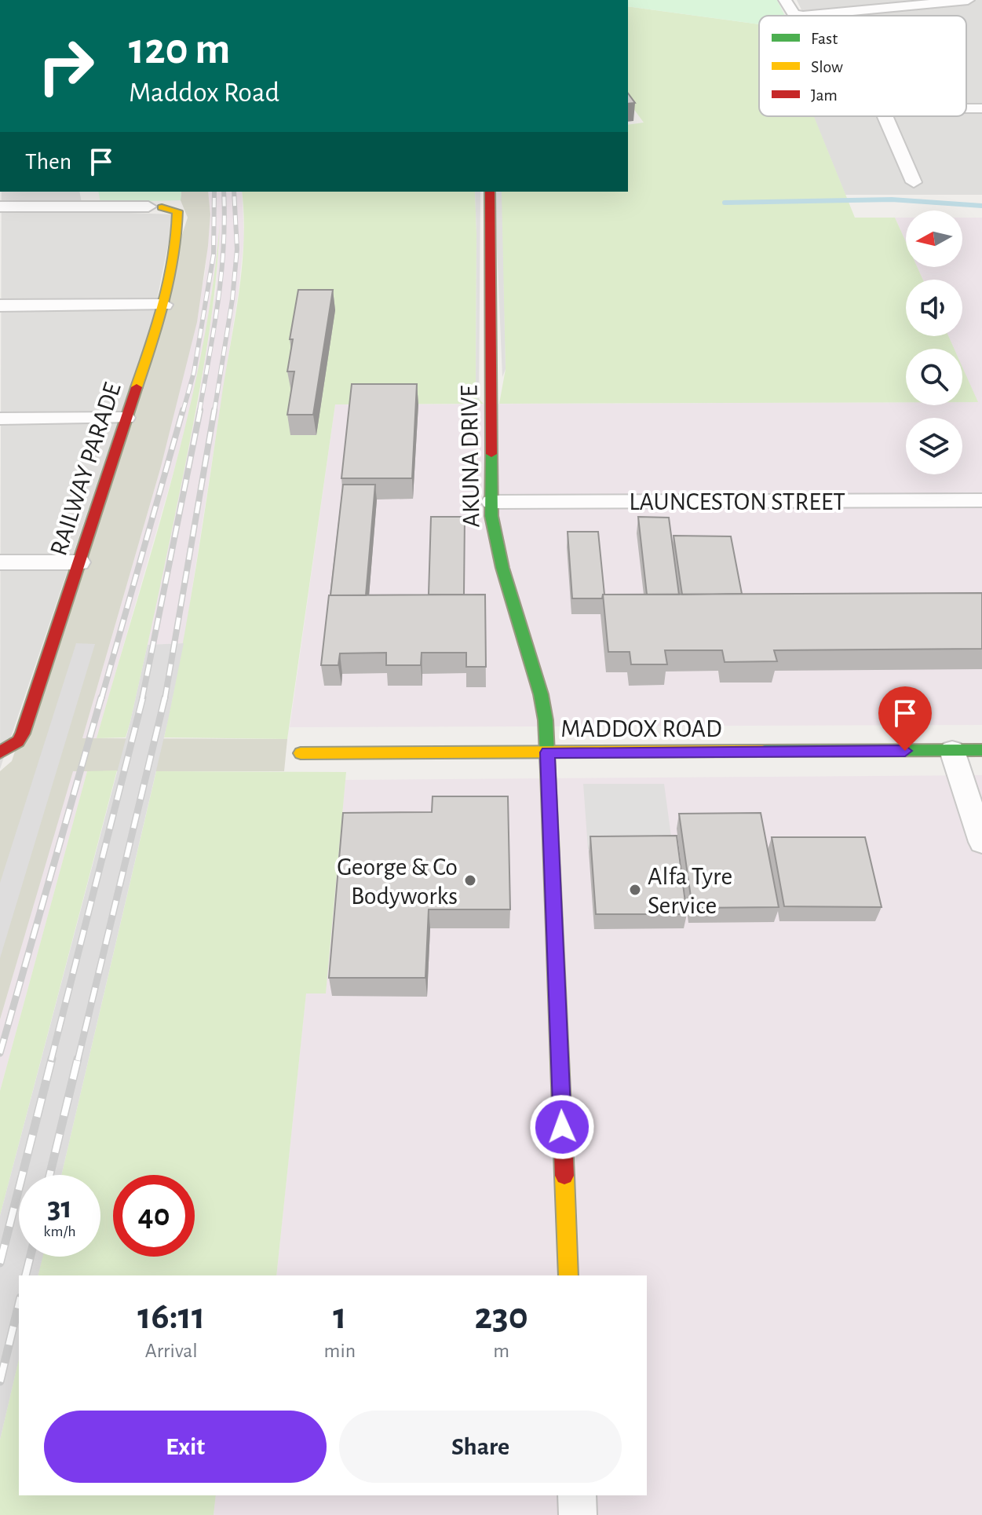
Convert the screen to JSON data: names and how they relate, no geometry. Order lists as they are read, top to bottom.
{
  "streets": {
    "street": [
      "AKUNA DRIVE",
      "RAILWAY PARADE",
      "LAUNCESTON STREET",
      "MADDOX ROAD"
    ]
  },
  "crossings": [
    ["AKUNA DRIVE", "LAUNCESTON STREET"],
    ["AKUNA DRIVE", "MADDOX ROAD"]
  ],
  "places": ["George & Co Bodyworks", "Alfa Tyre Service"],
  "legend": ["Fast", "Slow", "Jam"],
  "north": "left",
  "page": {
    "turn": ["120 m", "Maddox Road"],
    "then": "Then",
    "speed": "31 km/h",
    "limit": "40",
    "eta": [
      "16:11",
      "Arrival",
      "1",
      "min",
      "230",
      "m"
    ],
    "buttons": ["Exit", "Share"]
  }
}
